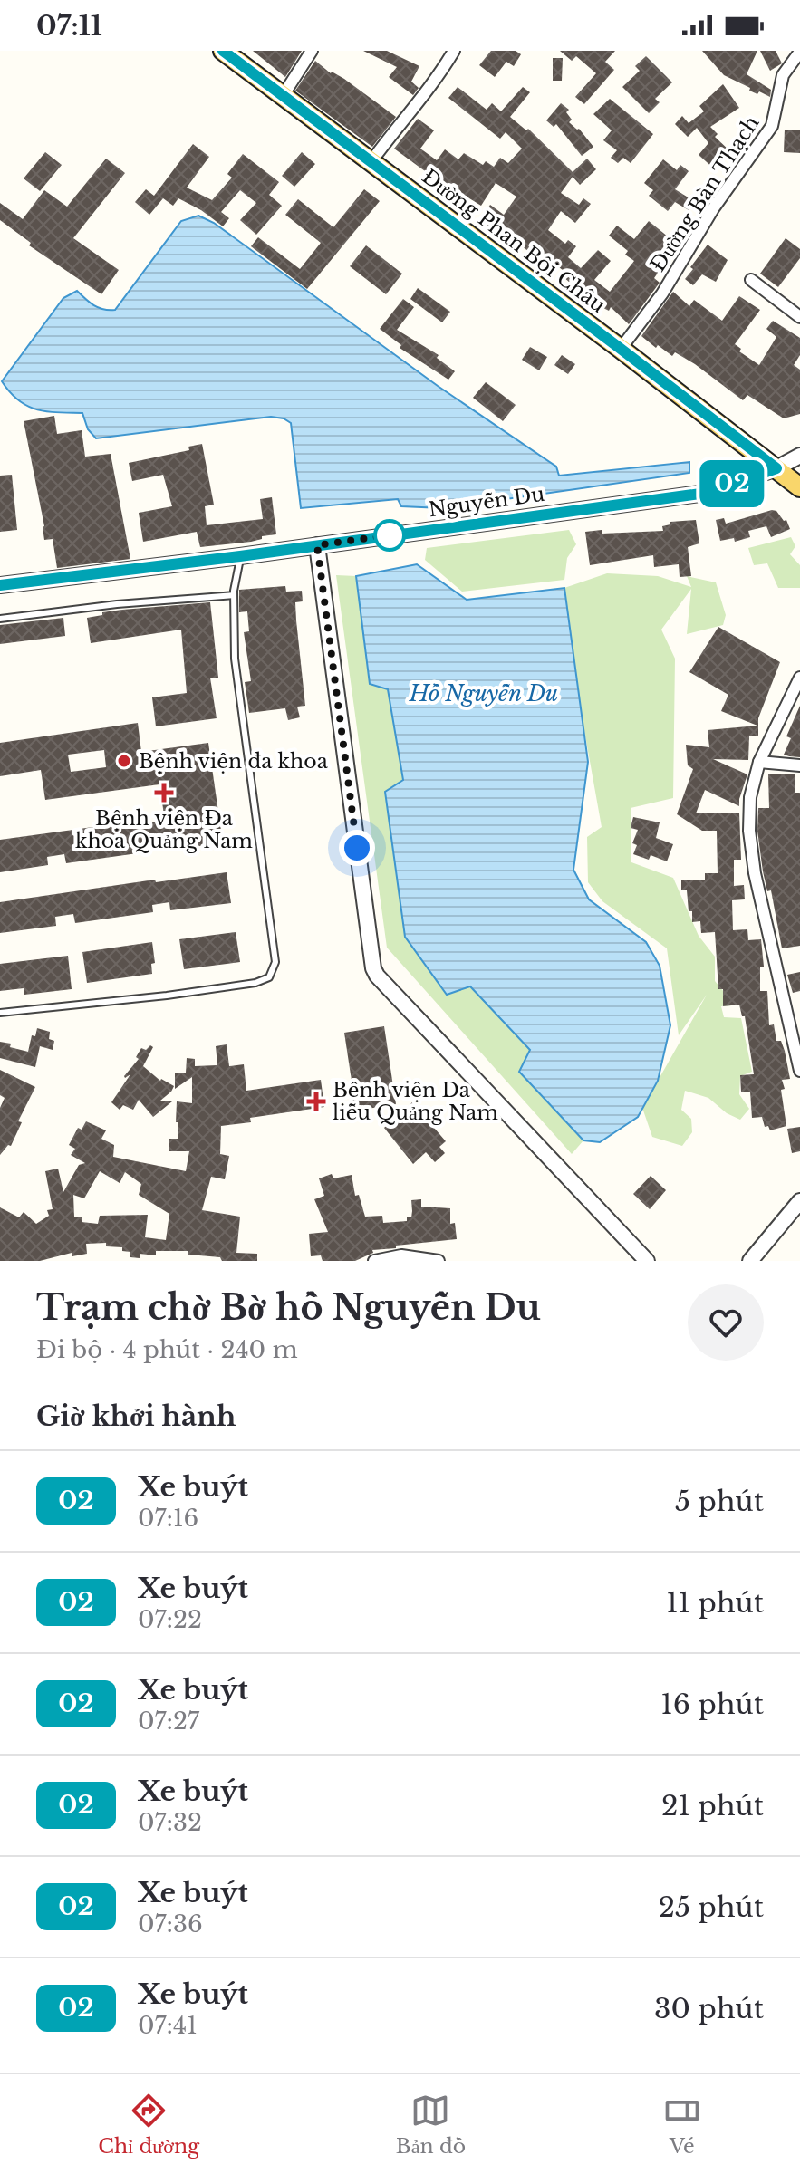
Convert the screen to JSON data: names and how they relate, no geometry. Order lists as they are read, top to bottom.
{
  "streets": {
    "main road": ["Đường Phan Bội Châu"],
    "street": ["Đường Bàn Thạch", "Nguyễn Du"]
  },
  "crossings": [
    ["Đường Bàn Thạch", "Đường Phan Bội Châu"],
    ["Đường Phan Bội Châu", "Nguyễn Du"]
  ],
  "water": ["Hồ Nguyễn Du"],
  "places": {
    "other": ["Bệnh viện đa khoa"],
    "health": ["Bệnh viện Đa khoa Quảng Nam", "Bệnh viện Da liễu Quảng Nam"]
  },
  "lines": ["bus line 02"],
  "page": {
    "status": "07:11",
    "on_map": "02",
    "heading": [
      ["Trạm chờ Bờ hồ Nguyễn Du", "Đi bộ · 4 phút · 240 m"],
      "Giờ khởi hành"
    ],
    "list": [
      {
        "mark": "02",
        "name": "Xe buýt",
        "note": "07:16",
        "value": "5 phút"
      },
      {
        "mark": "02",
        "name": "Xe buýt",
        "note": "07:22",
        "value": "11 phút"
      },
      {
        "mark": "02",
        "name": "Xe buýt",
        "note": "07:27",
        "value": "16 phút"
      },
      {
        "mark": "02",
        "name": "Xe buýt",
        "note": "07:32",
        "value": "21 phút"
      },
      {
        "mark": "02",
        "name": "Xe buýt",
        "note": "07:36",
        "value": "25 phút"
      },
      {
        "mark": "02",
        "name": "Xe buýt",
        "note": "07:41",
        "value": "30 phút"
      }
    ],
    "tabs": ["Chỉ đường", "Bản đồ", "Vé"]
  }
}
